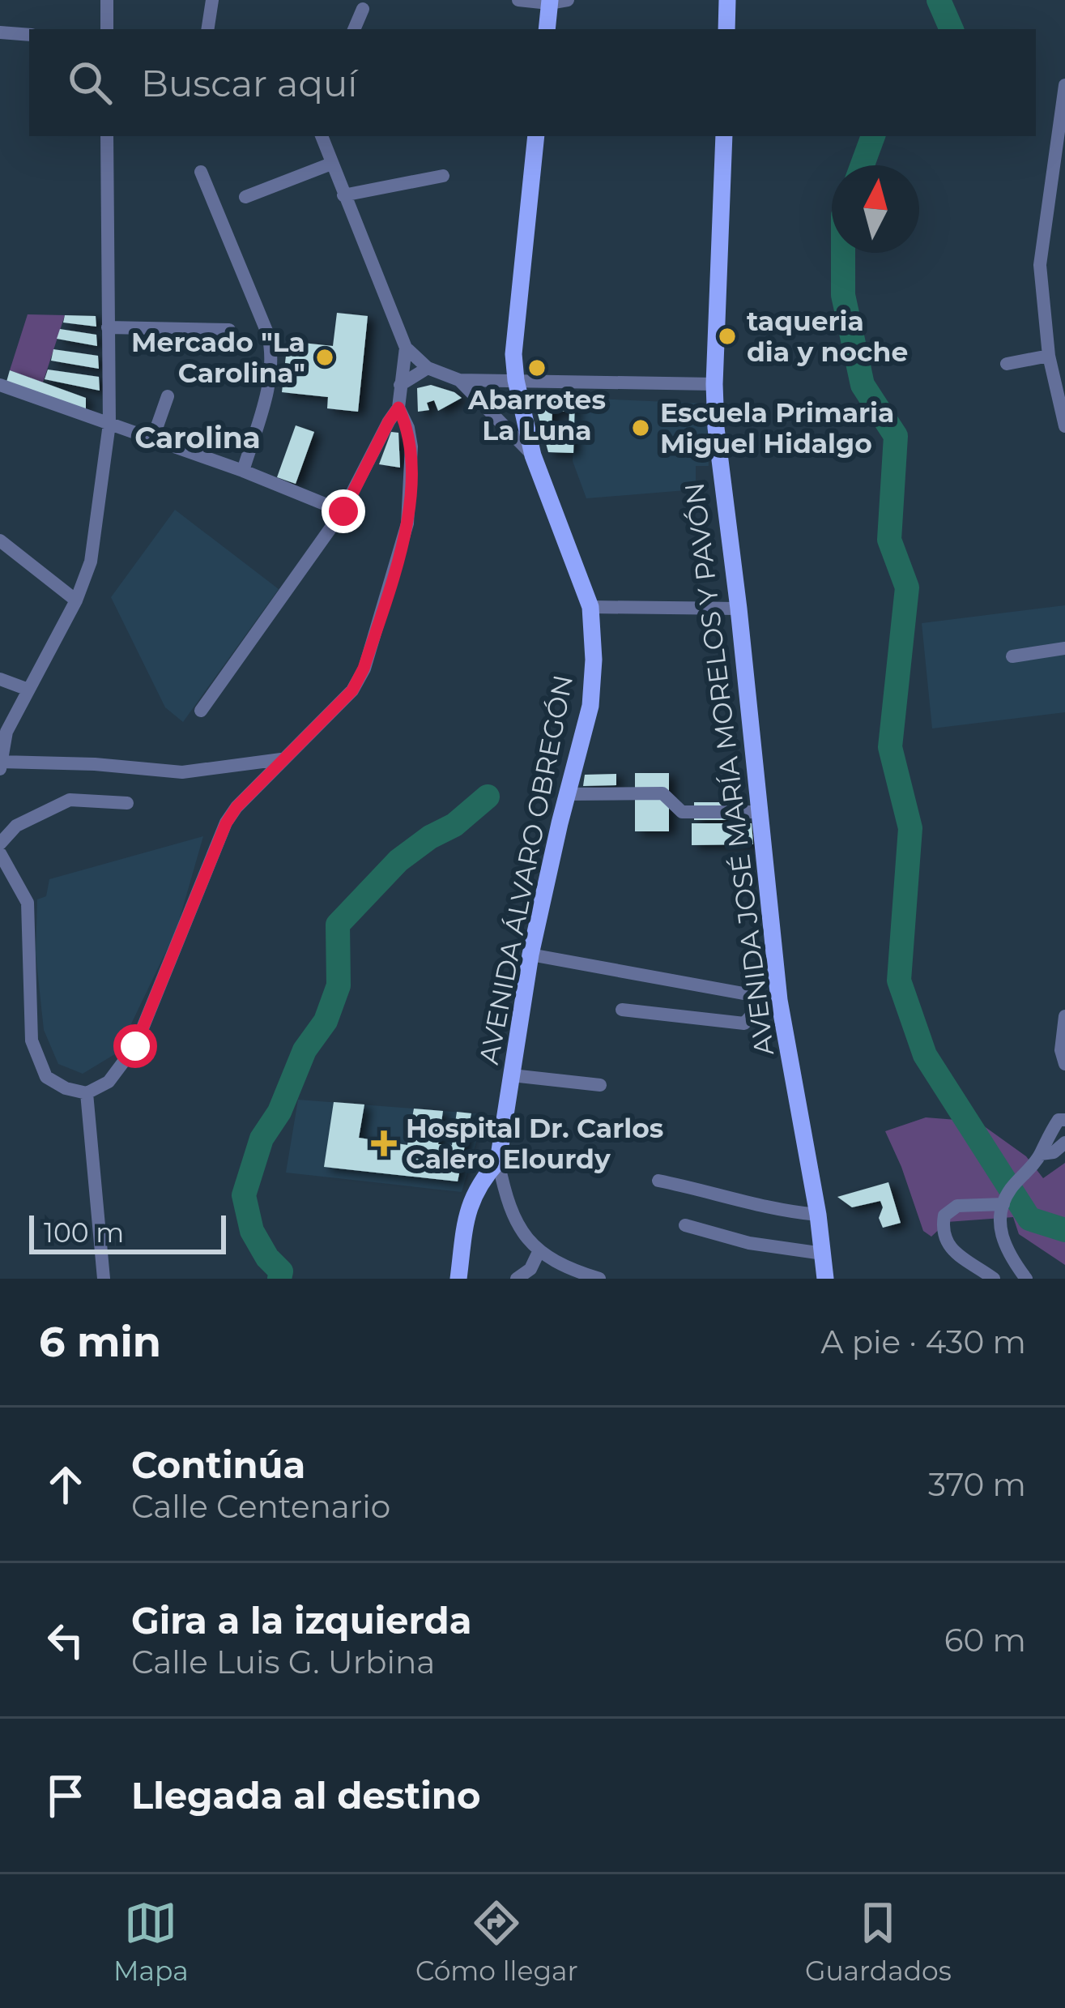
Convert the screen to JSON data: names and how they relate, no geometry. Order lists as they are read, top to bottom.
{
  "streets": {
    "main road": ["AVENIDA JOSÉ MARÍA MORELOS Y PAVÓN", "AVENIDA ÁLVARO OBREGÓN"]
  },
  "districts": ["Carolina"],
  "places": {
    "other": [
      "taqueria dia y noche",
      "Mercado \"La Carolina\"",
      "Abarrotes La Luna",
      "Escuela Primaria Miguel Hidalgo"
    ],
    "health": ["Hospital Dr. Carlos Calero Elourdy"]
  },
  "scale_bar": "100 m",
  "north": "top",
  "page": {
    "search": "Buscar aquí",
    "scale": "100 m",
    "heading": ["6 min", "A pie · 430 m"],
    "list": [
      ["Continúa", "Calle Centenario", "370 m"],
      ["Gira a la izquierda", "Calle Luis G. Urbina", "60 m"],
      "Llegada al destino"
    ],
    "nav": ["Mapa", "Cómo llegar", "Guardados"]
  }
}
